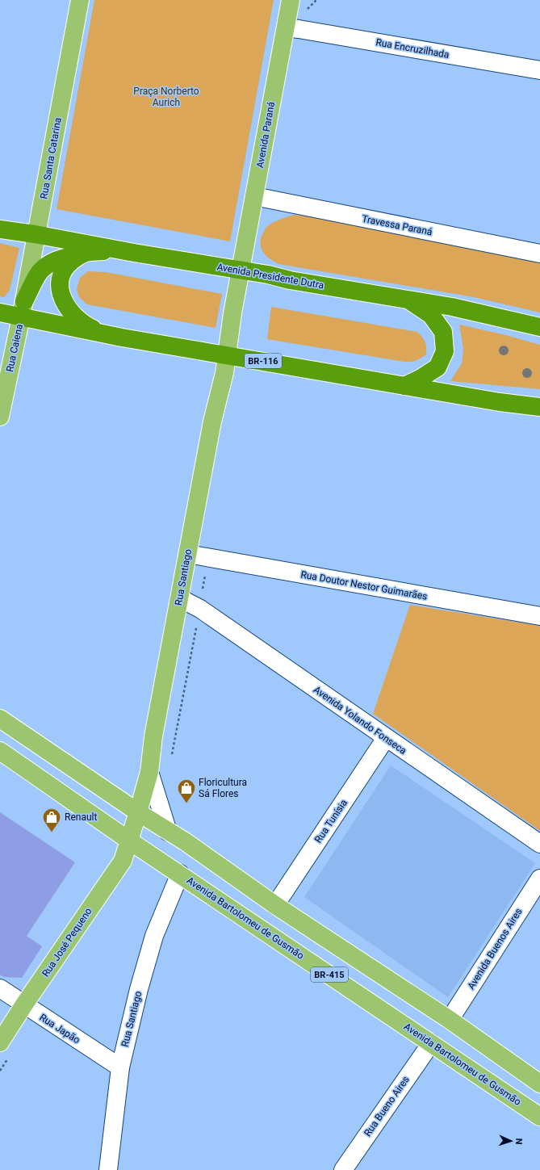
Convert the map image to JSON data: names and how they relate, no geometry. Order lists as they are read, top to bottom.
{
  "streets": {
    "highway": ["Avenida Presidente Dutra", "BR-116"],
    "main road": [
      "Avenida Paraná",
      "Rua Santa Catarina",
      "Rua Caiena",
      "Rua Santiago",
      "Avenida Bartolomeu de Gusmão",
      "Rua José Pequeno",
      "BR-415"
    ],
    "street": [
      "Rua Encruzilhada",
      "Travessa Paraná",
      "Rua Doutor Nestor Guimarães",
      "Avenida Yolando Fonseca",
      "Rua Tunísia",
      "Avenida Buenos Aires",
      "Rua Japão",
      "Rua Bueno Aires"
    ]
  },
  "crossings": [
    ["Rua Encruzilhada", "Avenida Paraná"],
    ["Avenida Paraná", "Travessa Paraná"],
    ["Avenida Paraná", "Avenida Presidente Dutra"],
    ["Avenida Paraná", "Rua Santiago"],
    ["Rua Santa Catarina", "Avenida Presidente Dutra"],
    ["Rua Santa Catarina", "Rua Caiena"],
    ["Rua Santa Catarina", "BR-116"],
    ["Rua Caiena", "BR-116"],
    ["BR-116", "Rua Santiago"],
    ["Rua Santiago", "Rua Doutor Nestor Guimarães"],
    ["Rua Santiago", "Avenida Yolando Fonseca"],
    ["Rua Santiago", "Avenida Bartolomeu de Gusmão"],
    ["Rua Santiago", "Rua José Pequeno"],
    ["Rua Santiago", "Rua Japão"],
    ["Avenida Yolando Fonseca", "Rua Tunísia"],
    ["Avenida Bartolomeu de Gusmão", "Rua José Pequeno"],
    ["Avenida Bartolomeu de Gusmão", "Rua Bueno Aires"],
    ["Rua José Pequeno", "Rua Japão"]
  ],
  "parks": ["Praça Norberto Aurich"],
  "places": {
    "shop": ["Floricultura Sá Flores", "Renault"]
  },
  "north": "right"
}
